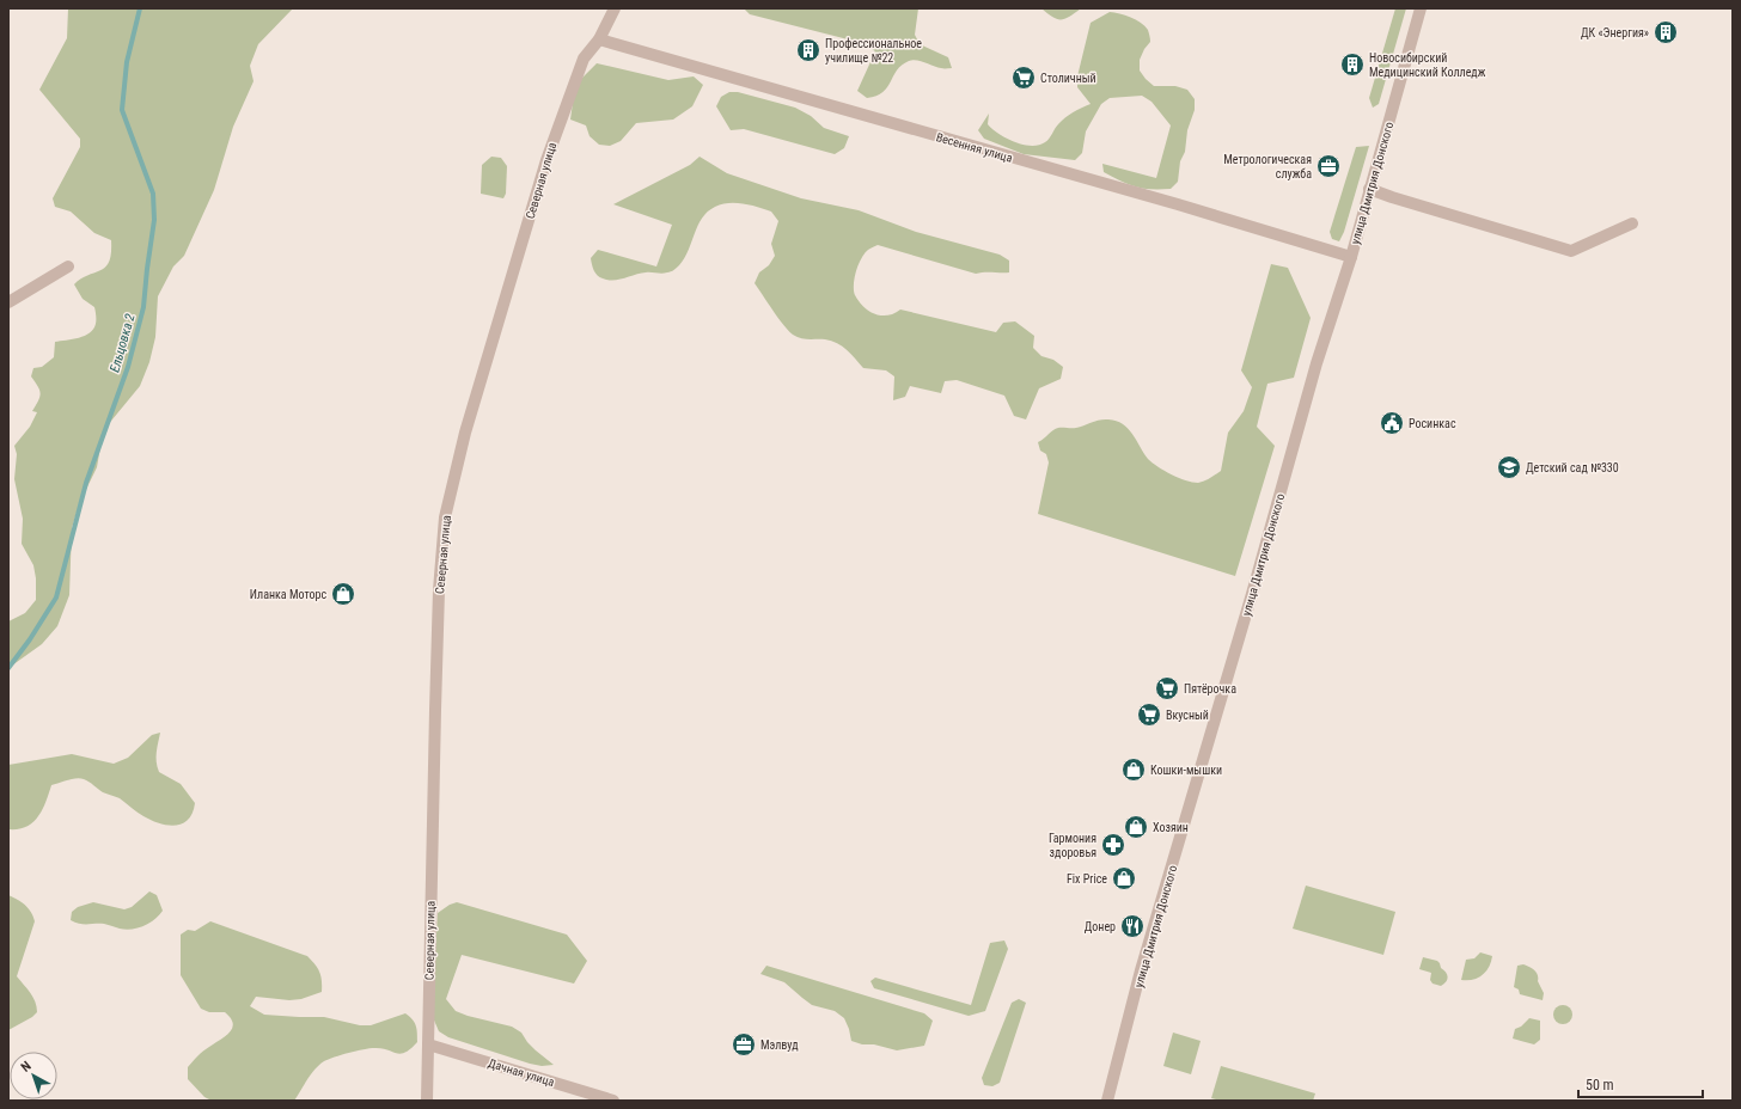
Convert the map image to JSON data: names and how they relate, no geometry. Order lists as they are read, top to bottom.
{
  "streets": {
    "street": [
      "Весенняя улица",
      "Северная улица",
      "улица Дмитрия Донского",
      "Дачная улица"
    ]
  },
  "crossings": [
    ["Весенняя улица", "Северная улица"],
    ["Весенняя улица", "улица Дмитрия Донского"],
    ["Северная улица", "Дачная улица"]
  ],
  "water": ["Ельцовка 2"],
  "places": {
    "building": ["ДК «Энергия»", "Профессиональное училище №22", "Новосибирский Медицинский Колледж"],
    "supermarket": ["Столичный", "Пятёрочка", "Вкусный"],
    "office": ["Метрологическая служба", "Мэлвуд"],
    "public building": ["Росинкас"],
    "school or university": ["Детский сад №330"],
    "shop": [
      "Иланка Моторс",
      "Кошки-мышки",
      "Хозяин",
      "Fix Price"
    ],
    "pharmacy": ["Гармония здоровья"],
    "restaurant": ["Донер"]
  },
  "scale_bar": "50 m",
  "north": "top left"
}
